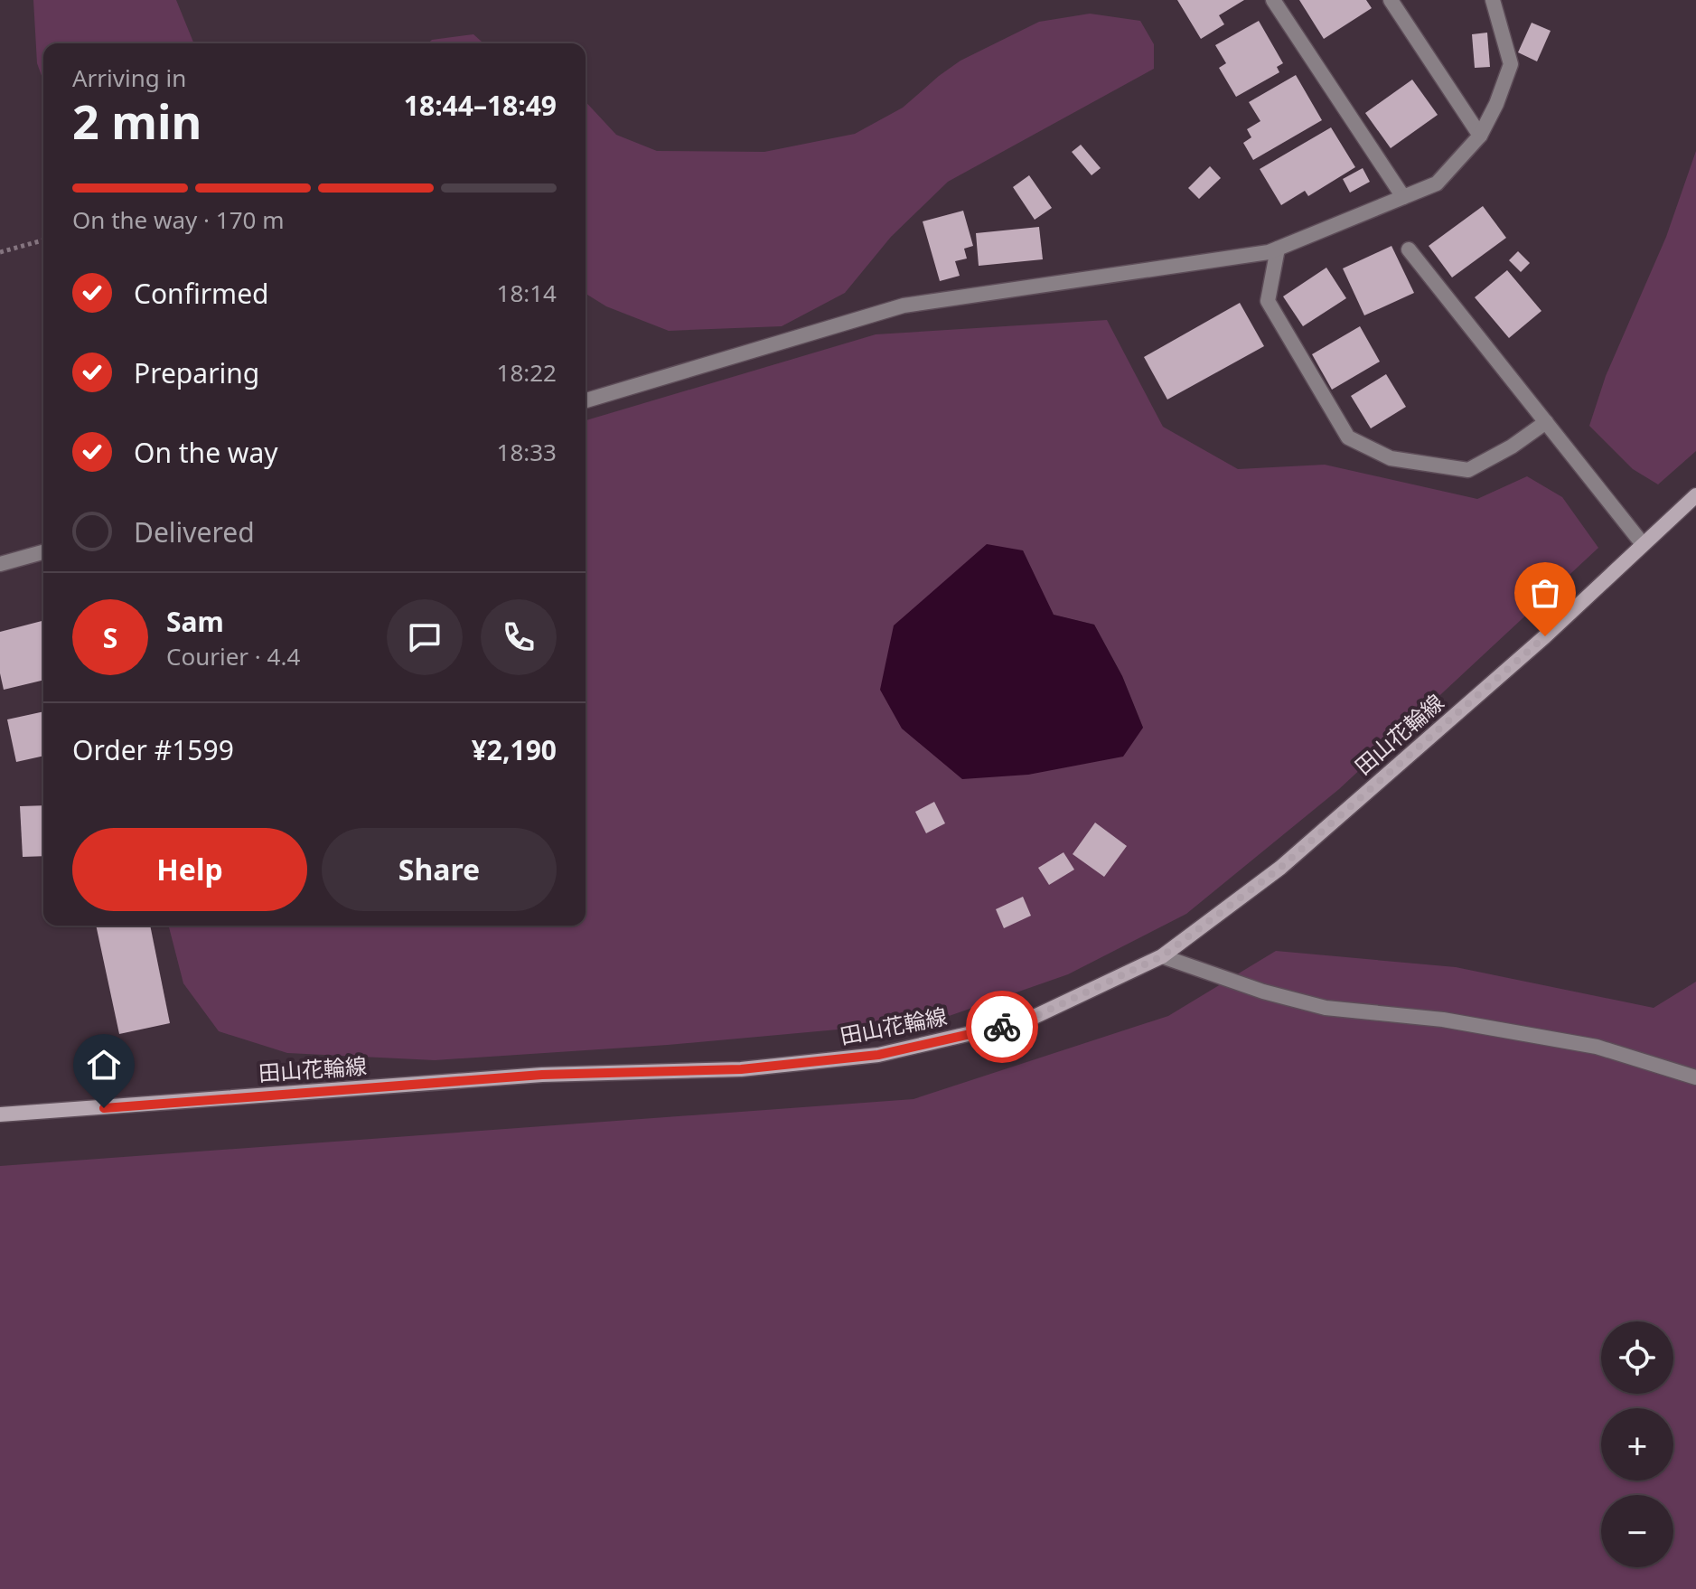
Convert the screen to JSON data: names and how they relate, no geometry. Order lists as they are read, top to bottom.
{
  "streets": {
    "main road": ["田山花輪線"]
  },
  "page": {
    "heading": ["2 min", "Arriving in", "18:44–18:49"],
    "panel": [
      "Sam",
      "Courier · 4.4",
      "Order #1599",
      "¥2,190"
    ],
    "bar": "On the way · 170 m",
    "list": [
      ["Confirmed", "18:14"],
      ["Preparing", "18:22"],
      ["On the way", "18:33"],
      "Delivered"
    ],
    "round": "S",
    "buttons": ["Help", "Share"],
    "map_buttons": ["+", "−"]
  }
}
